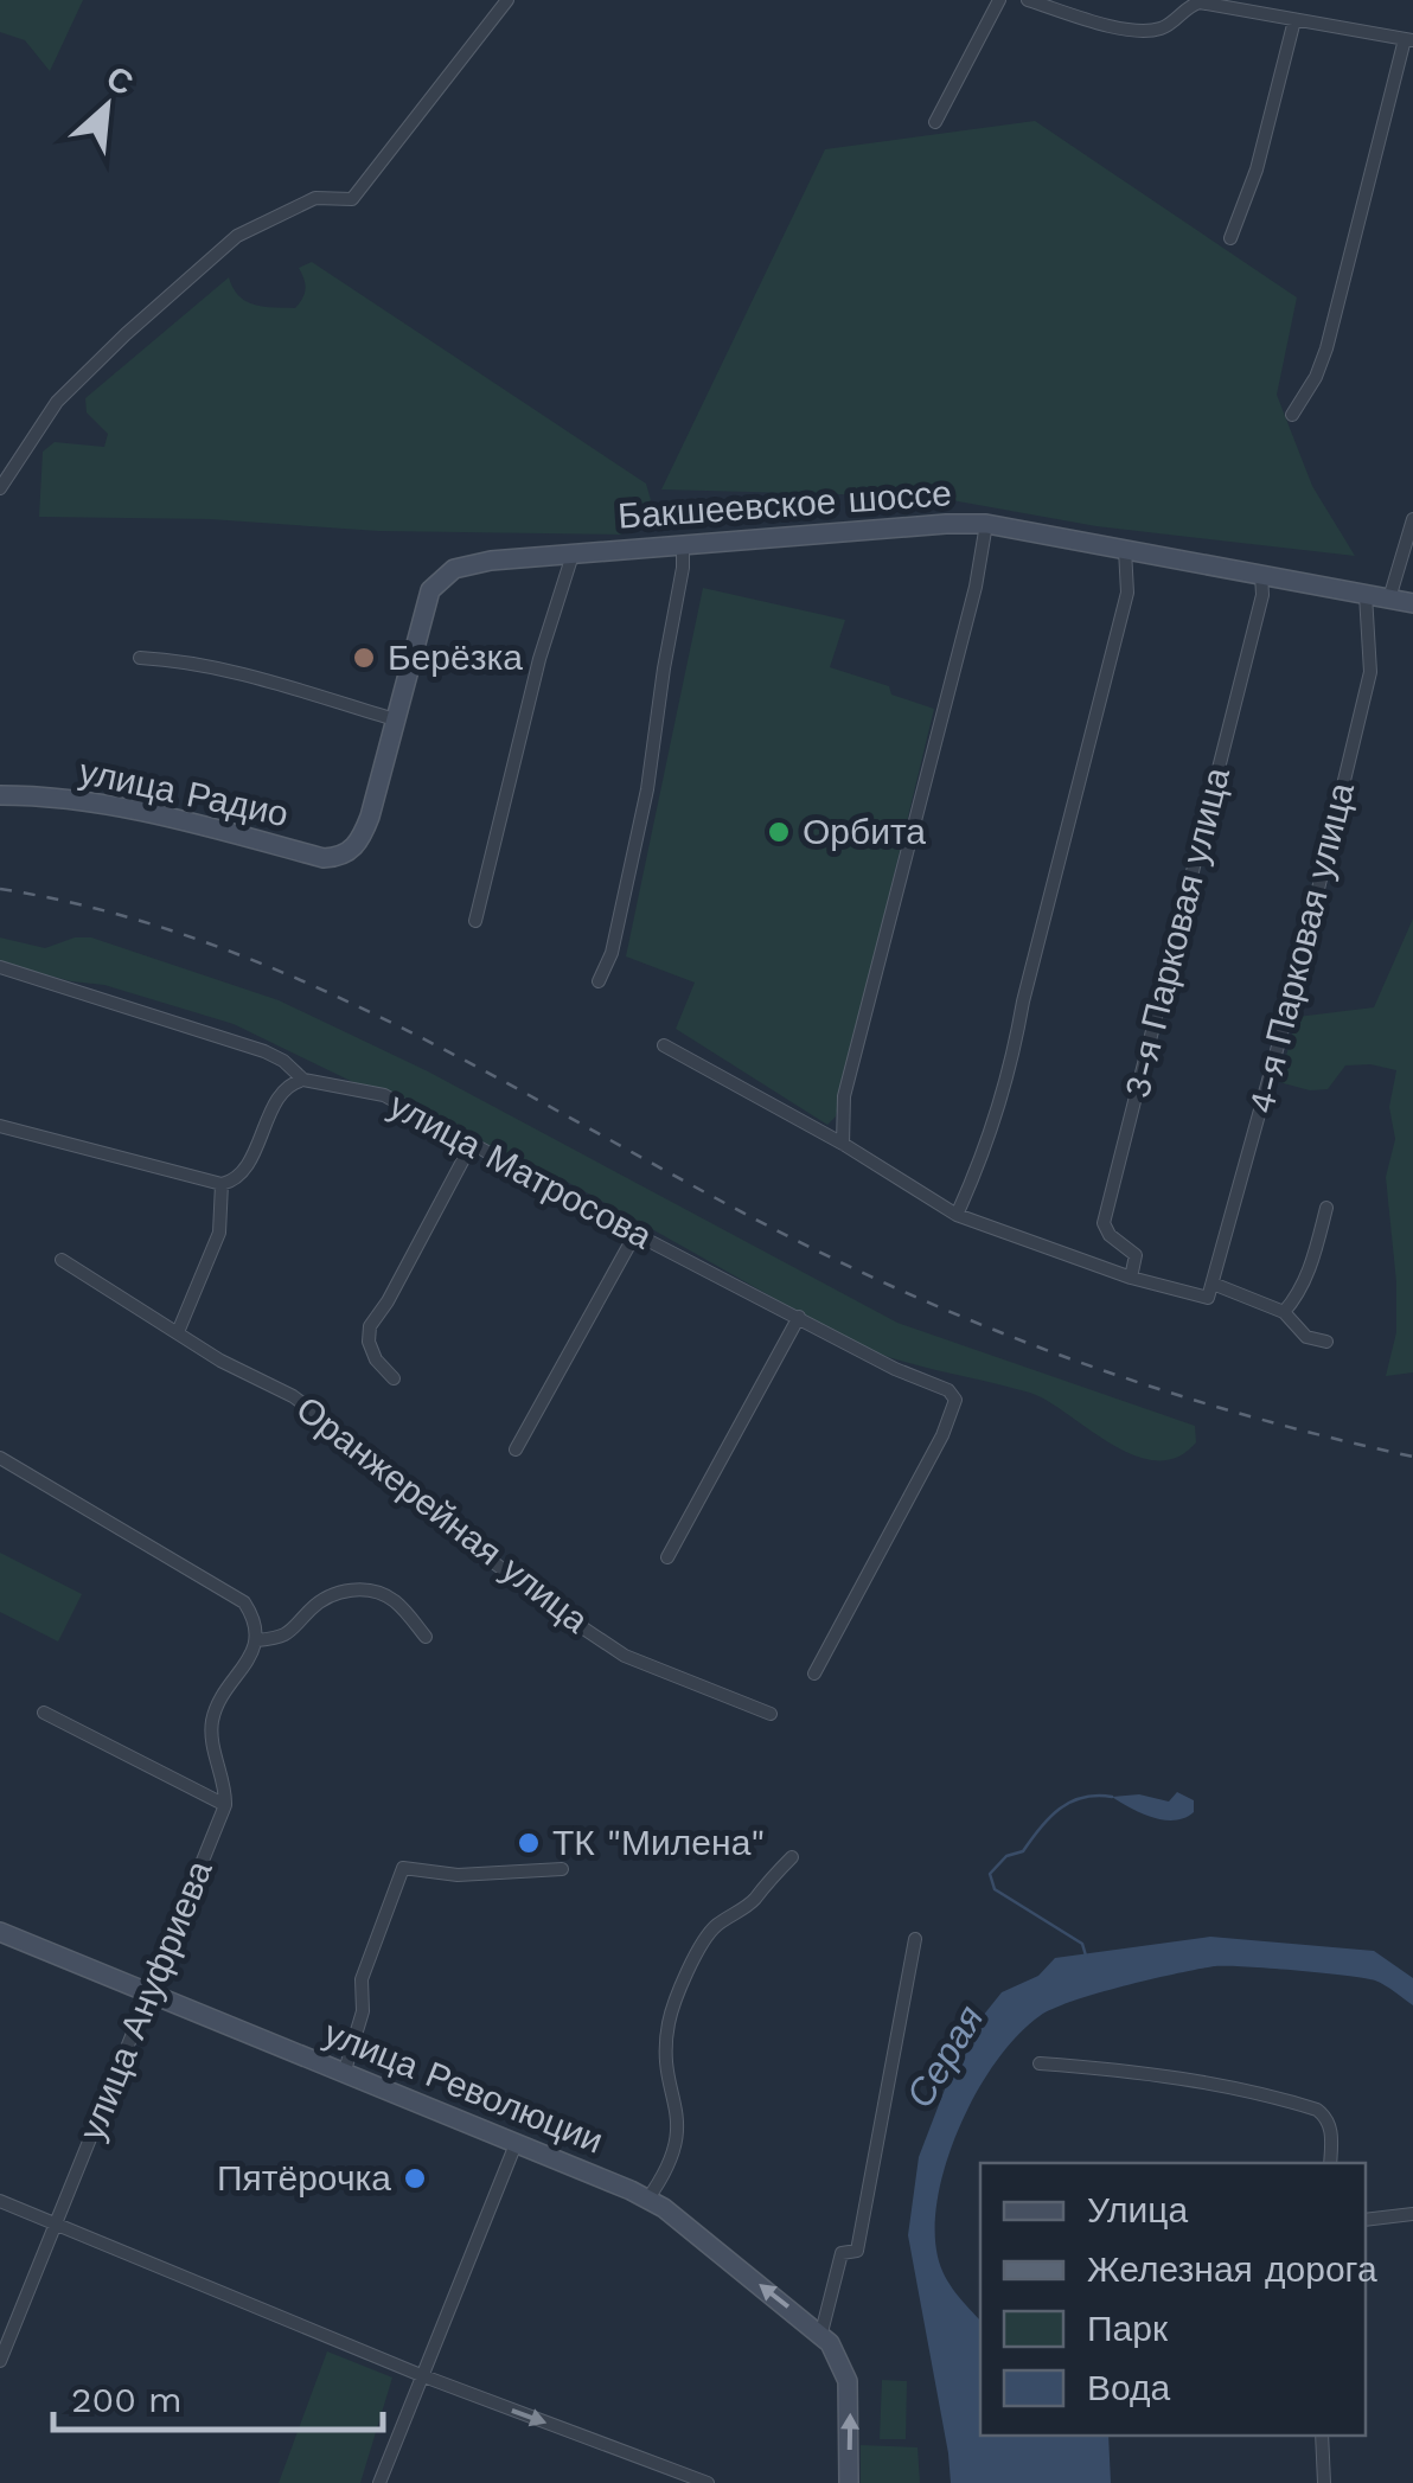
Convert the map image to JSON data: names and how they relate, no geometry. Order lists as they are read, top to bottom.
{
  "streets": {
    "street": [
      "Бакшеевское шоссе",
      "улица Радио",
      "3-я Парковая улица",
      "4-я Парковая улица",
      "улица Матросова",
      "Оранжерейная улица",
      "улица Ануфриева",
      "улица Революции"
    ]
  },
  "crossings": [
    ["Бакшеевское шоссе", "улица Радио"],
    ["Бакшеевское шоссе", "3-я Парковая улица"],
    ["Бакшеевское шоссе", "4-я Парковая улица"],
    ["улица Ануфриева", "улица Революции"]
  ],
  "water": ["Серая"],
  "places": [
    "Берёзка",
    "Орбита",
    "ТК \"Милена\"",
    "Пятёрочка"
  ],
  "legend": [
    "Улица",
    "Железная дорога",
    "Парк",
    "Вода"
  ],
  "scale_bar": "200 m",
  "north": "top right"
}
